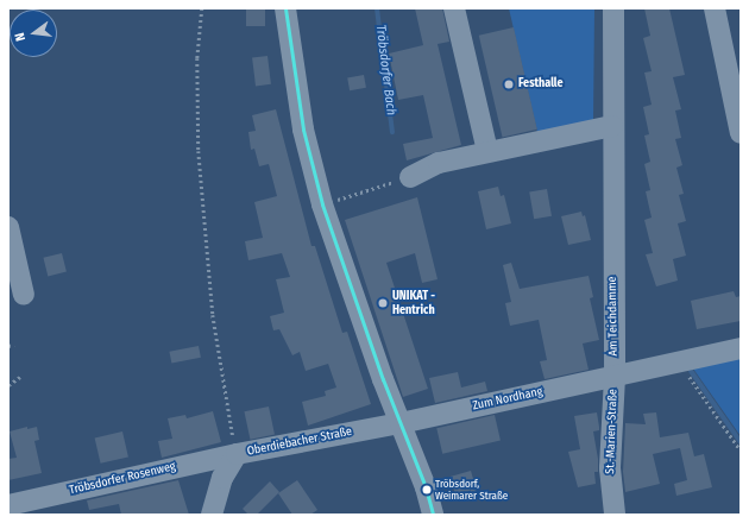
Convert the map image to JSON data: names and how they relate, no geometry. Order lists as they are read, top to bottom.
{
  "streets": {
    "street": [
      "Am Teichdamme",
      "Zum Nordhang",
      "St.-Marien-Straße",
      "Oberdiebacher Straße",
      "Tröbsdorfer Rosenweg"
    ]
  },
  "crossings": [
    ["Am Teichdamme", "Zum Nordhang"],
    ["Am Teichdamme", "St.-Marien-Straße"],
    ["Zum Nordhang", "St.-Marien-Straße"],
    ["Zum Nordhang", "Oberdiebacher Straße"],
    ["Oberdiebacher Straße", "Tröbsdorfer Rosenweg"]
  ],
  "water": ["Tröbsdorfer Bach"],
  "places": ["Festhalle", "UNIKAT - Hentrich", "Tröbsdorf, Weimarer Straße"],
  "north": "left"
}
